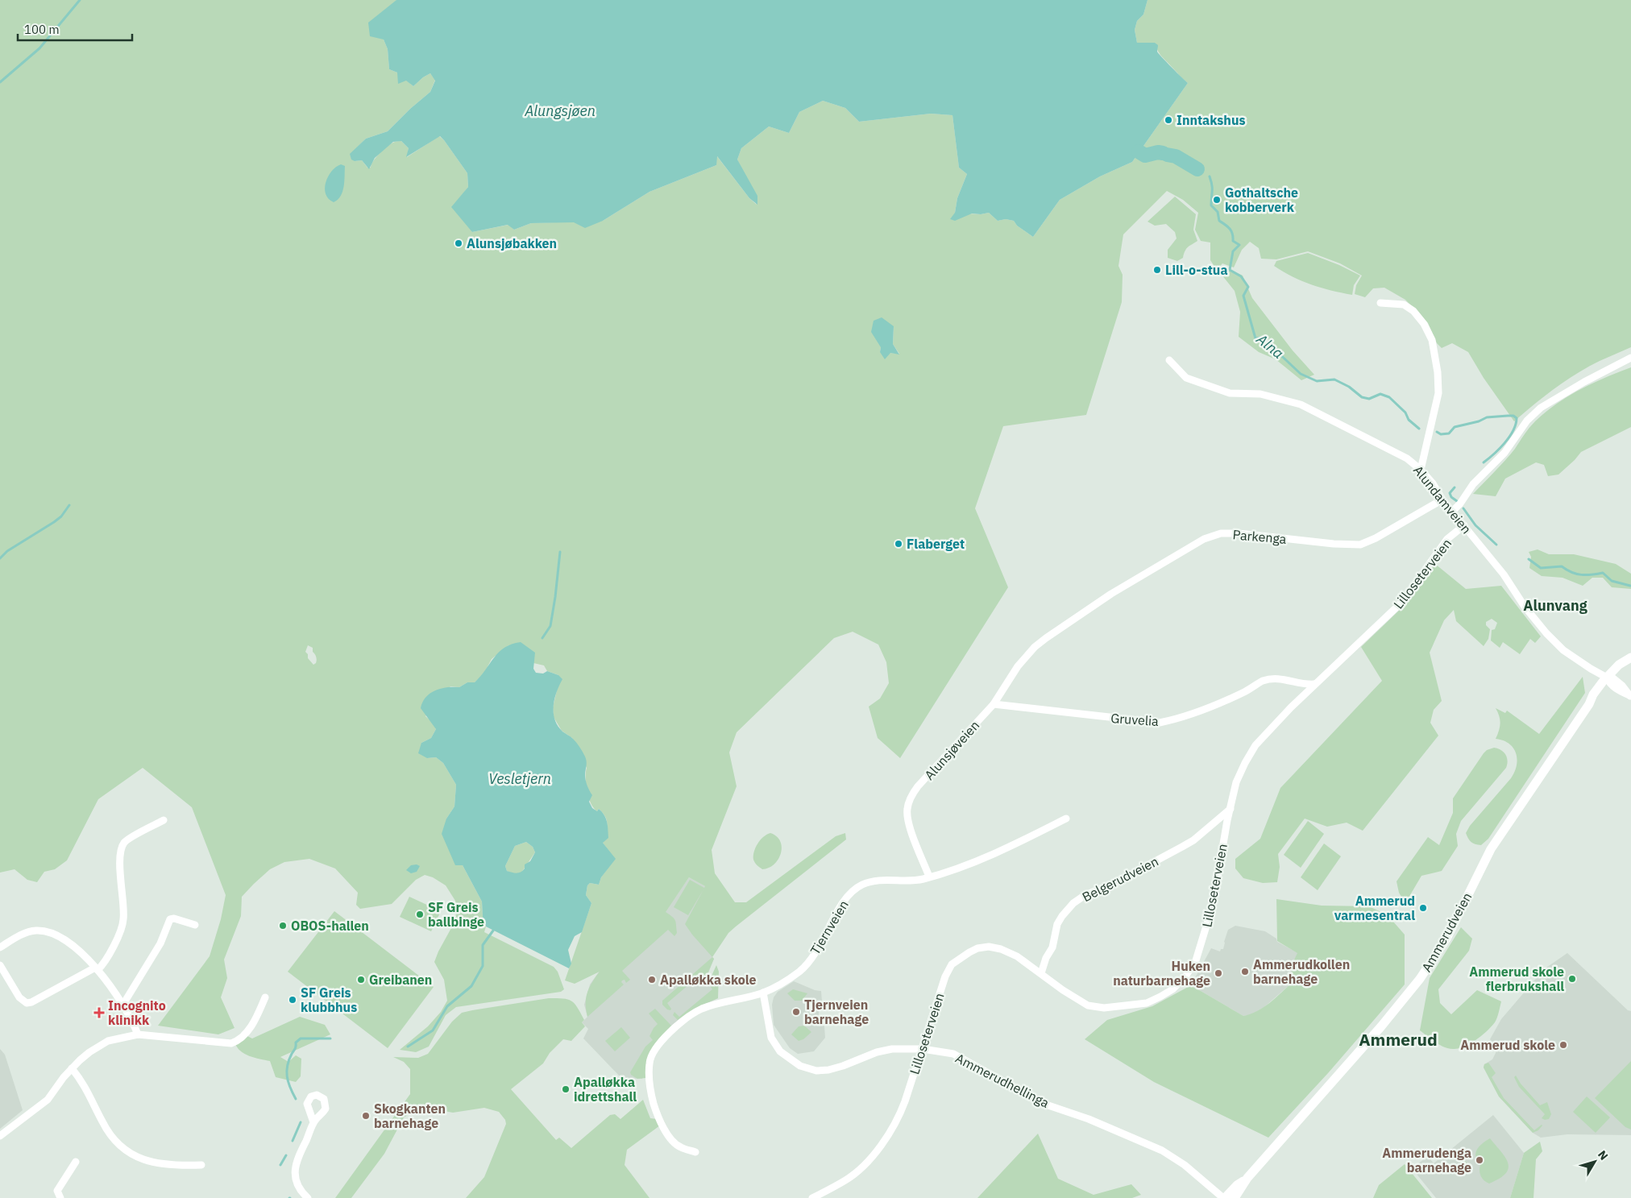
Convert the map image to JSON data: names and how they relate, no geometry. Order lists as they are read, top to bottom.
{
  "streets": {
    "street": [
      "Alundamveien",
      "Parkenga",
      "Lilloseterveien",
      "Gruvelia",
      "Alunsjøveien",
      "Belgerudveien",
      "Tjernveien",
      "Ammerudveien",
      "Ammerudhellinga"
    ]
  },
  "crossings": [
    ["Alundamveien", "Parkenga"],
    ["Alundamveien", "Lilloseterveien"],
    ["Alundamveien", "Ammerudveien"],
    ["Parkenga", "Alunsjøveien"],
    ["Lilloseterveien", "Gruvelia"],
    ["Lilloseterveien", "Belgerudveien"],
    ["Lilloseterveien", "Ammerudhellinga"],
    ["Gruvelia", "Alunsjøveien"],
    ["Alunsjøveien", "Tjernveien"],
    ["Tjernveien", "Ammerudhellinga"],
    ["Ammerudveien", "Ammerudhellinga"]
  ],
  "districts": ["Alunvang", "Ammerud"],
  "water": ["Alungsjøen", "Alna", "Vesletjern"],
  "places": {
    "other": [
      "Inntakshus",
      "Gothaltsche kobberverk",
      "Alunsjøbakken",
      "Lill-o-stua",
      "Flaberget",
      "Ammerud varmesentral",
      "SF Greis ballbinge",
      "OBOS-hallen",
      "Ammerudkollen barnehage",
      "Huken naturbarnehage",
      "Ammerud skole flerbrukshall",
      "Greibanen",
      "Apalløkka skole",
      "SF Greis klubbhus",
      "Tjernveien barnehage",
      "Ammerud skole",
      "Apalløkka idrettshall",
      "Skogkanten barnehage",
      "Ammerudenga barnehage"
    ],
    "health": ["Incognito klinikk"]
  },
  "scale_bar": "100 m",
  "north": "top right"
}
